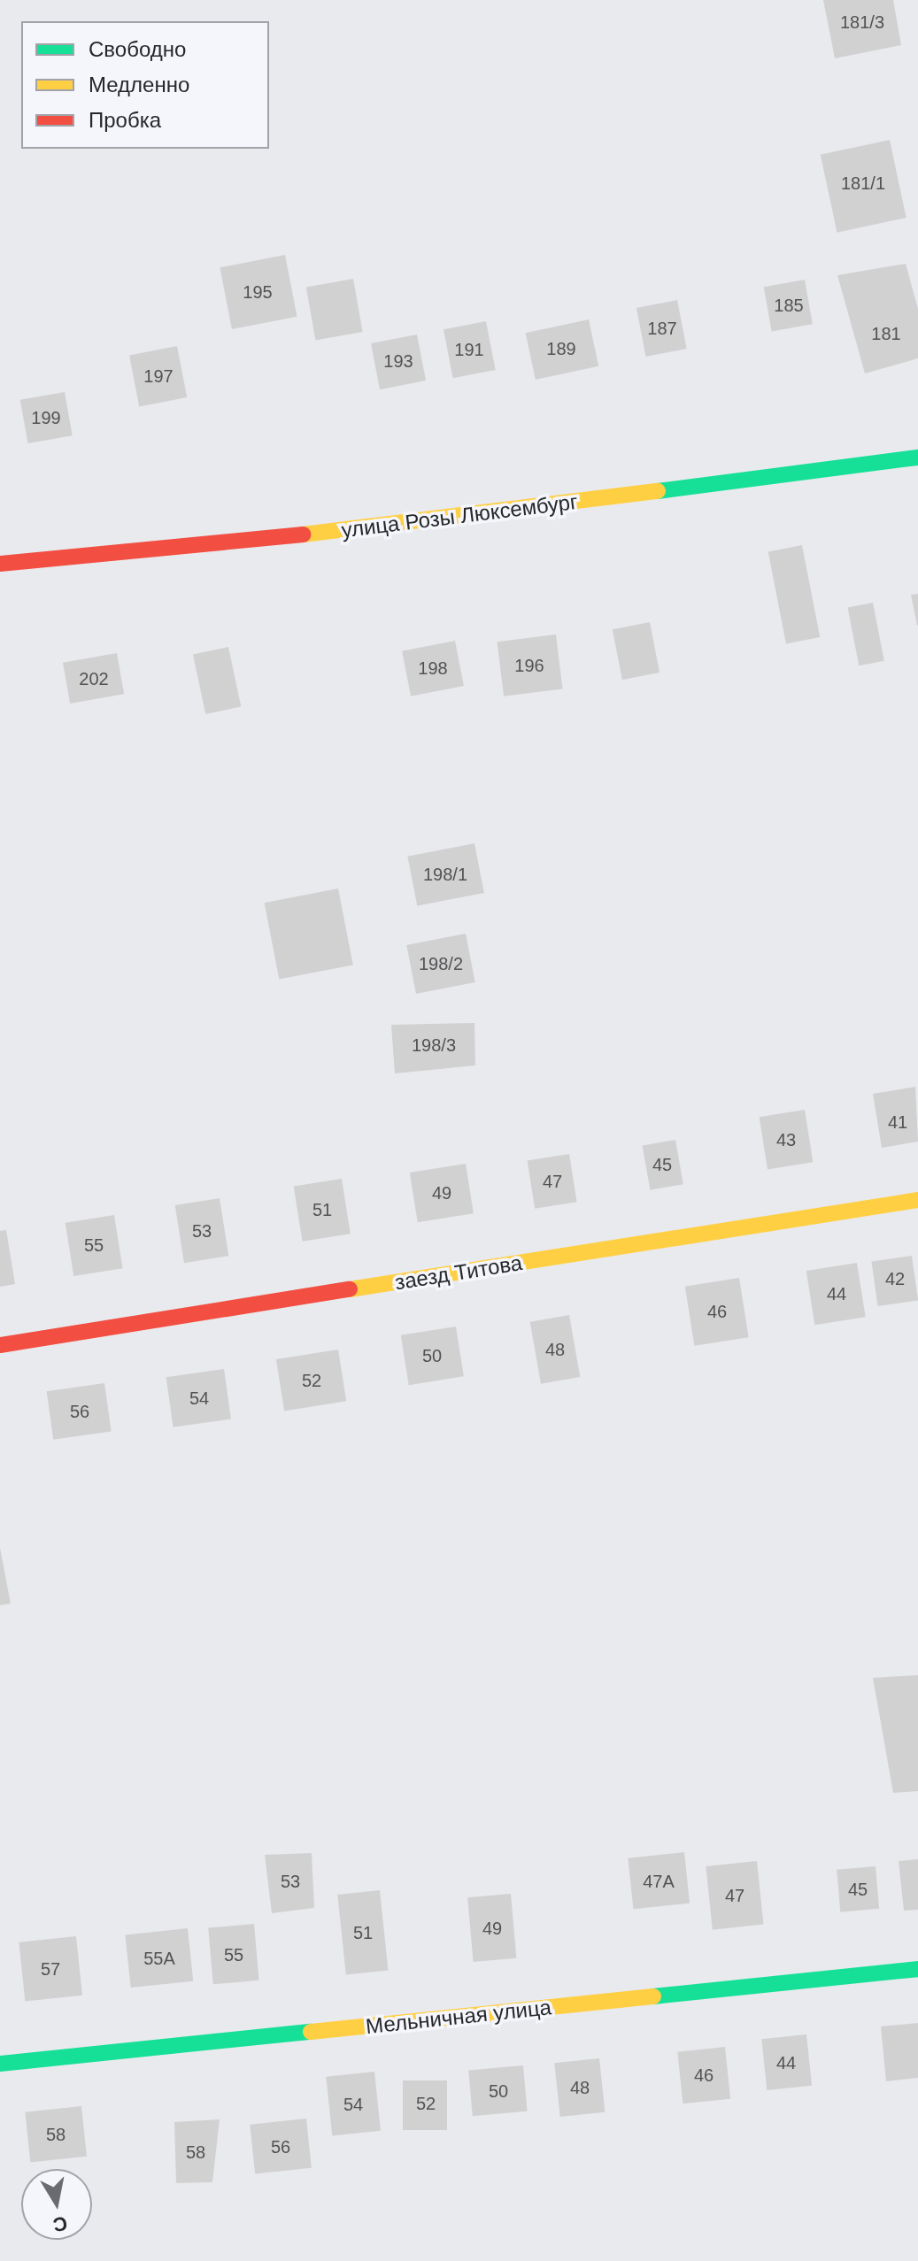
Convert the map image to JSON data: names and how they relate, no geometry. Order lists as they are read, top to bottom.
{
  "streets": {
    "street": ["улица Розы Люксембург", "заезд Титова", "Мельничная улица"]
  },
  "house_numbers": [
    "181/3",
    "181/1",
    "195",
    "185",
    "187",
    "181",
    "189",
    "191",
    "193",
    "197",
    "199",
    "196",
    "198",
    "202",
    "198/1",
    "198/2",
    "198/3",
    "41",
    "43",
    "45",
    "47",
    "49",
    "51",
    "53",
    "55",
    "42",
    "44",
    "46",
    "48",
    "50",
    "52",
    "54",
    "56",
    "53",
    "47А",
    "45",
    "47",
    "49",
    "51",
    "55",
    "55А",
    "57",
    "44",
    "46",
    "48",
    "50",
    "52",
    "54",
    "58",
    "56",
    "58"
  ],
  "legend": ["Свободно", "Медленно", "Пробка"],
  "north": "bottom"
}
